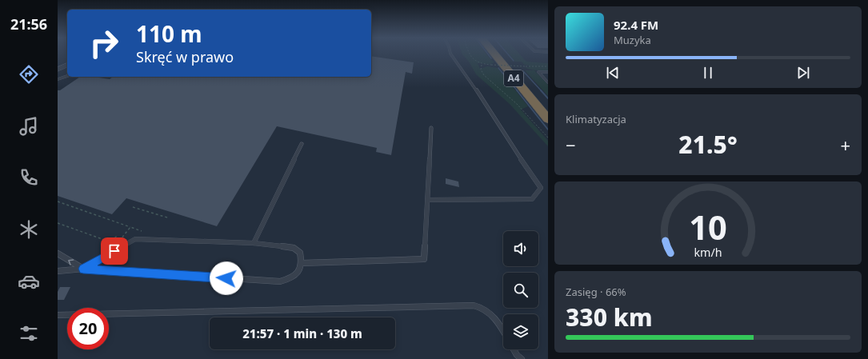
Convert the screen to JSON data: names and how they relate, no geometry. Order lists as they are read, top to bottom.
{
  "streets": {
    "highway": ["A4"]
  },
  "page": {
    "tabs": "21:56",
    "turn": ["110 m", "Skręć w prawo"],
    "song": ["92.4 FM", "Muzyka"],
    "tile": [
      "Klimatyzacja",
      ["Zasięg · 66%", "330 km"]
    ],
    "heat": ["−", "21.5°", "+"],
    "limit": "20",
    "trip": "21:57 · 1 min · 130 m",
    "gauge": ["10", "km/h"]
  }
}
